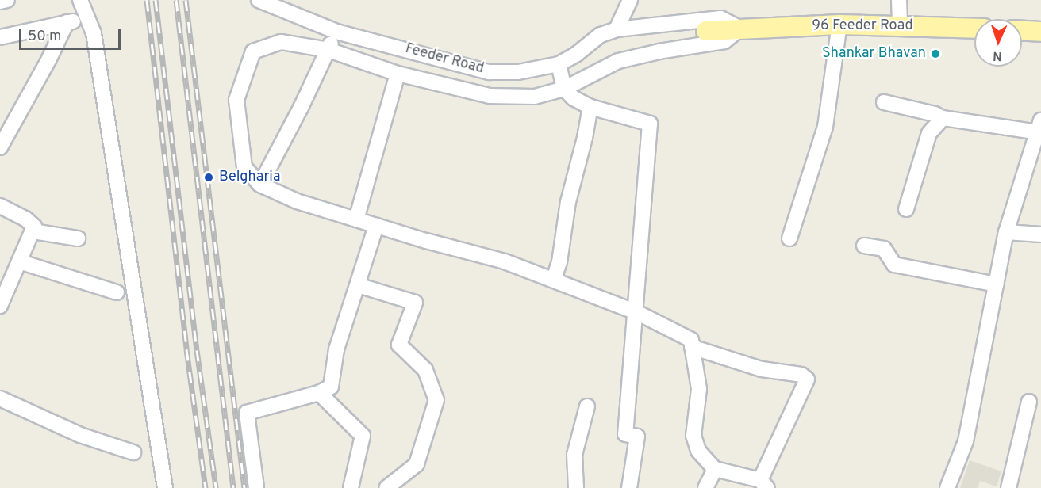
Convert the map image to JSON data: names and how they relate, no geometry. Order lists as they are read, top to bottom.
{
  "streets": {
    "main road": ["96 Feeder Road"],
    "street": ["Feeder Road"]
  },
  "crossings": [
    ["96 Feeder Road", "Feeder Road"]
  ],
  "places": ["Shankar Bhavan", "Belgharia"],
  "scale_bar": "50 m",
  "north": "bottom"
}
